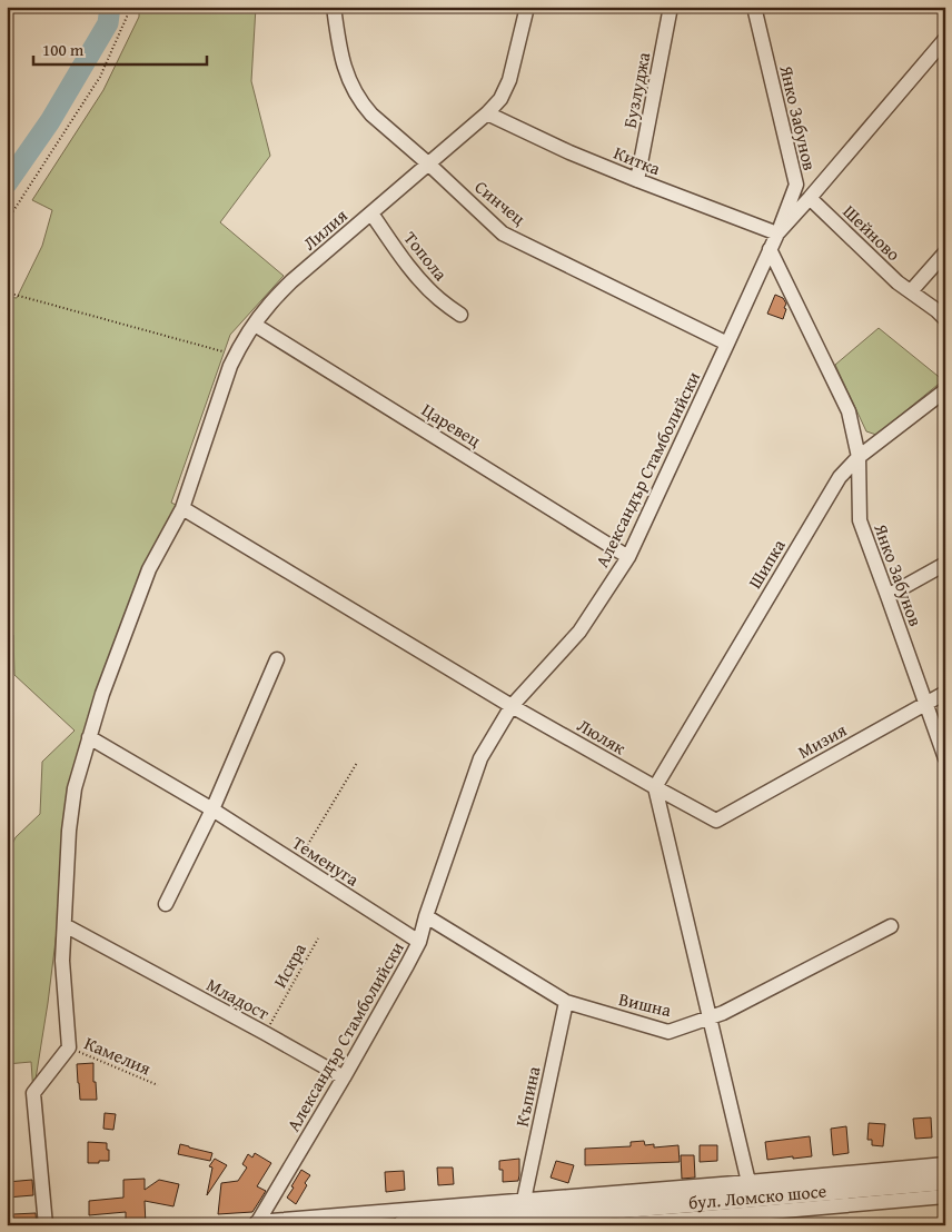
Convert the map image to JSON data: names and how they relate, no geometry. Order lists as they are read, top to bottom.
{
  "streets": {
    "main road": ["бул. Ломско шосе"],
    "street": [
      "Бузлуджа",
      "Янко Забунов",
      "Китка",
      "Синчец",
      "Лилия",
      "Шейново",
      "Топола",
      "Царевец",
      "Александър Стамболийски",
      "Шипка",
      "Люляк",
      "Мизия",
      "Теменуга",
      "Младост",
      "Вишна",
      "Къпина"
    ],
    "path": ["Искра", "Камелия"]
  },
  "crossings": [
    ["Бузлуджа", "Китка"],
    ["Янко Забунов", "Китка"],
    ["Янко Забунов", "Александър Стамболийски"],
    ["Янко Забунов", "Шипка"],
    ["Янко Забунов", "Мизия"],
    ["Китка", "Лилия"],
    ["Китка", "Александър Стамболийски"],
    ["Синчец", "Лилия"],
    ["Синчец", "Александър Стамболийски"],
    ["Лилия", "Топола"],
    ["Лилия", "Царевец"],
    ["Лилия", "Люляк"],
    ["Лилия", "Теменуга"],
    ["Лилия", "Младост"],
    ["Лилия", "Камелия"],
    ["Шейново", "Александър Стамболийски"],
    ["Царевец", "Александър Стамболийски"],
    ["Александър Стамболийски", "Люляк"],
    ["Александър Стамболийски", "Теменуга"],
    ["Александър Стамболийски", "Младост"],
    ["Александър Стамболийски", "Вишна"],
    ["Шипка", "Люляк"],
    ["Люляк", "Мизия"],
    ["Искра", "Младост"],
    ["Вишна", "Къпина"]
  ],
  "scale_bar": "100 m"
}
